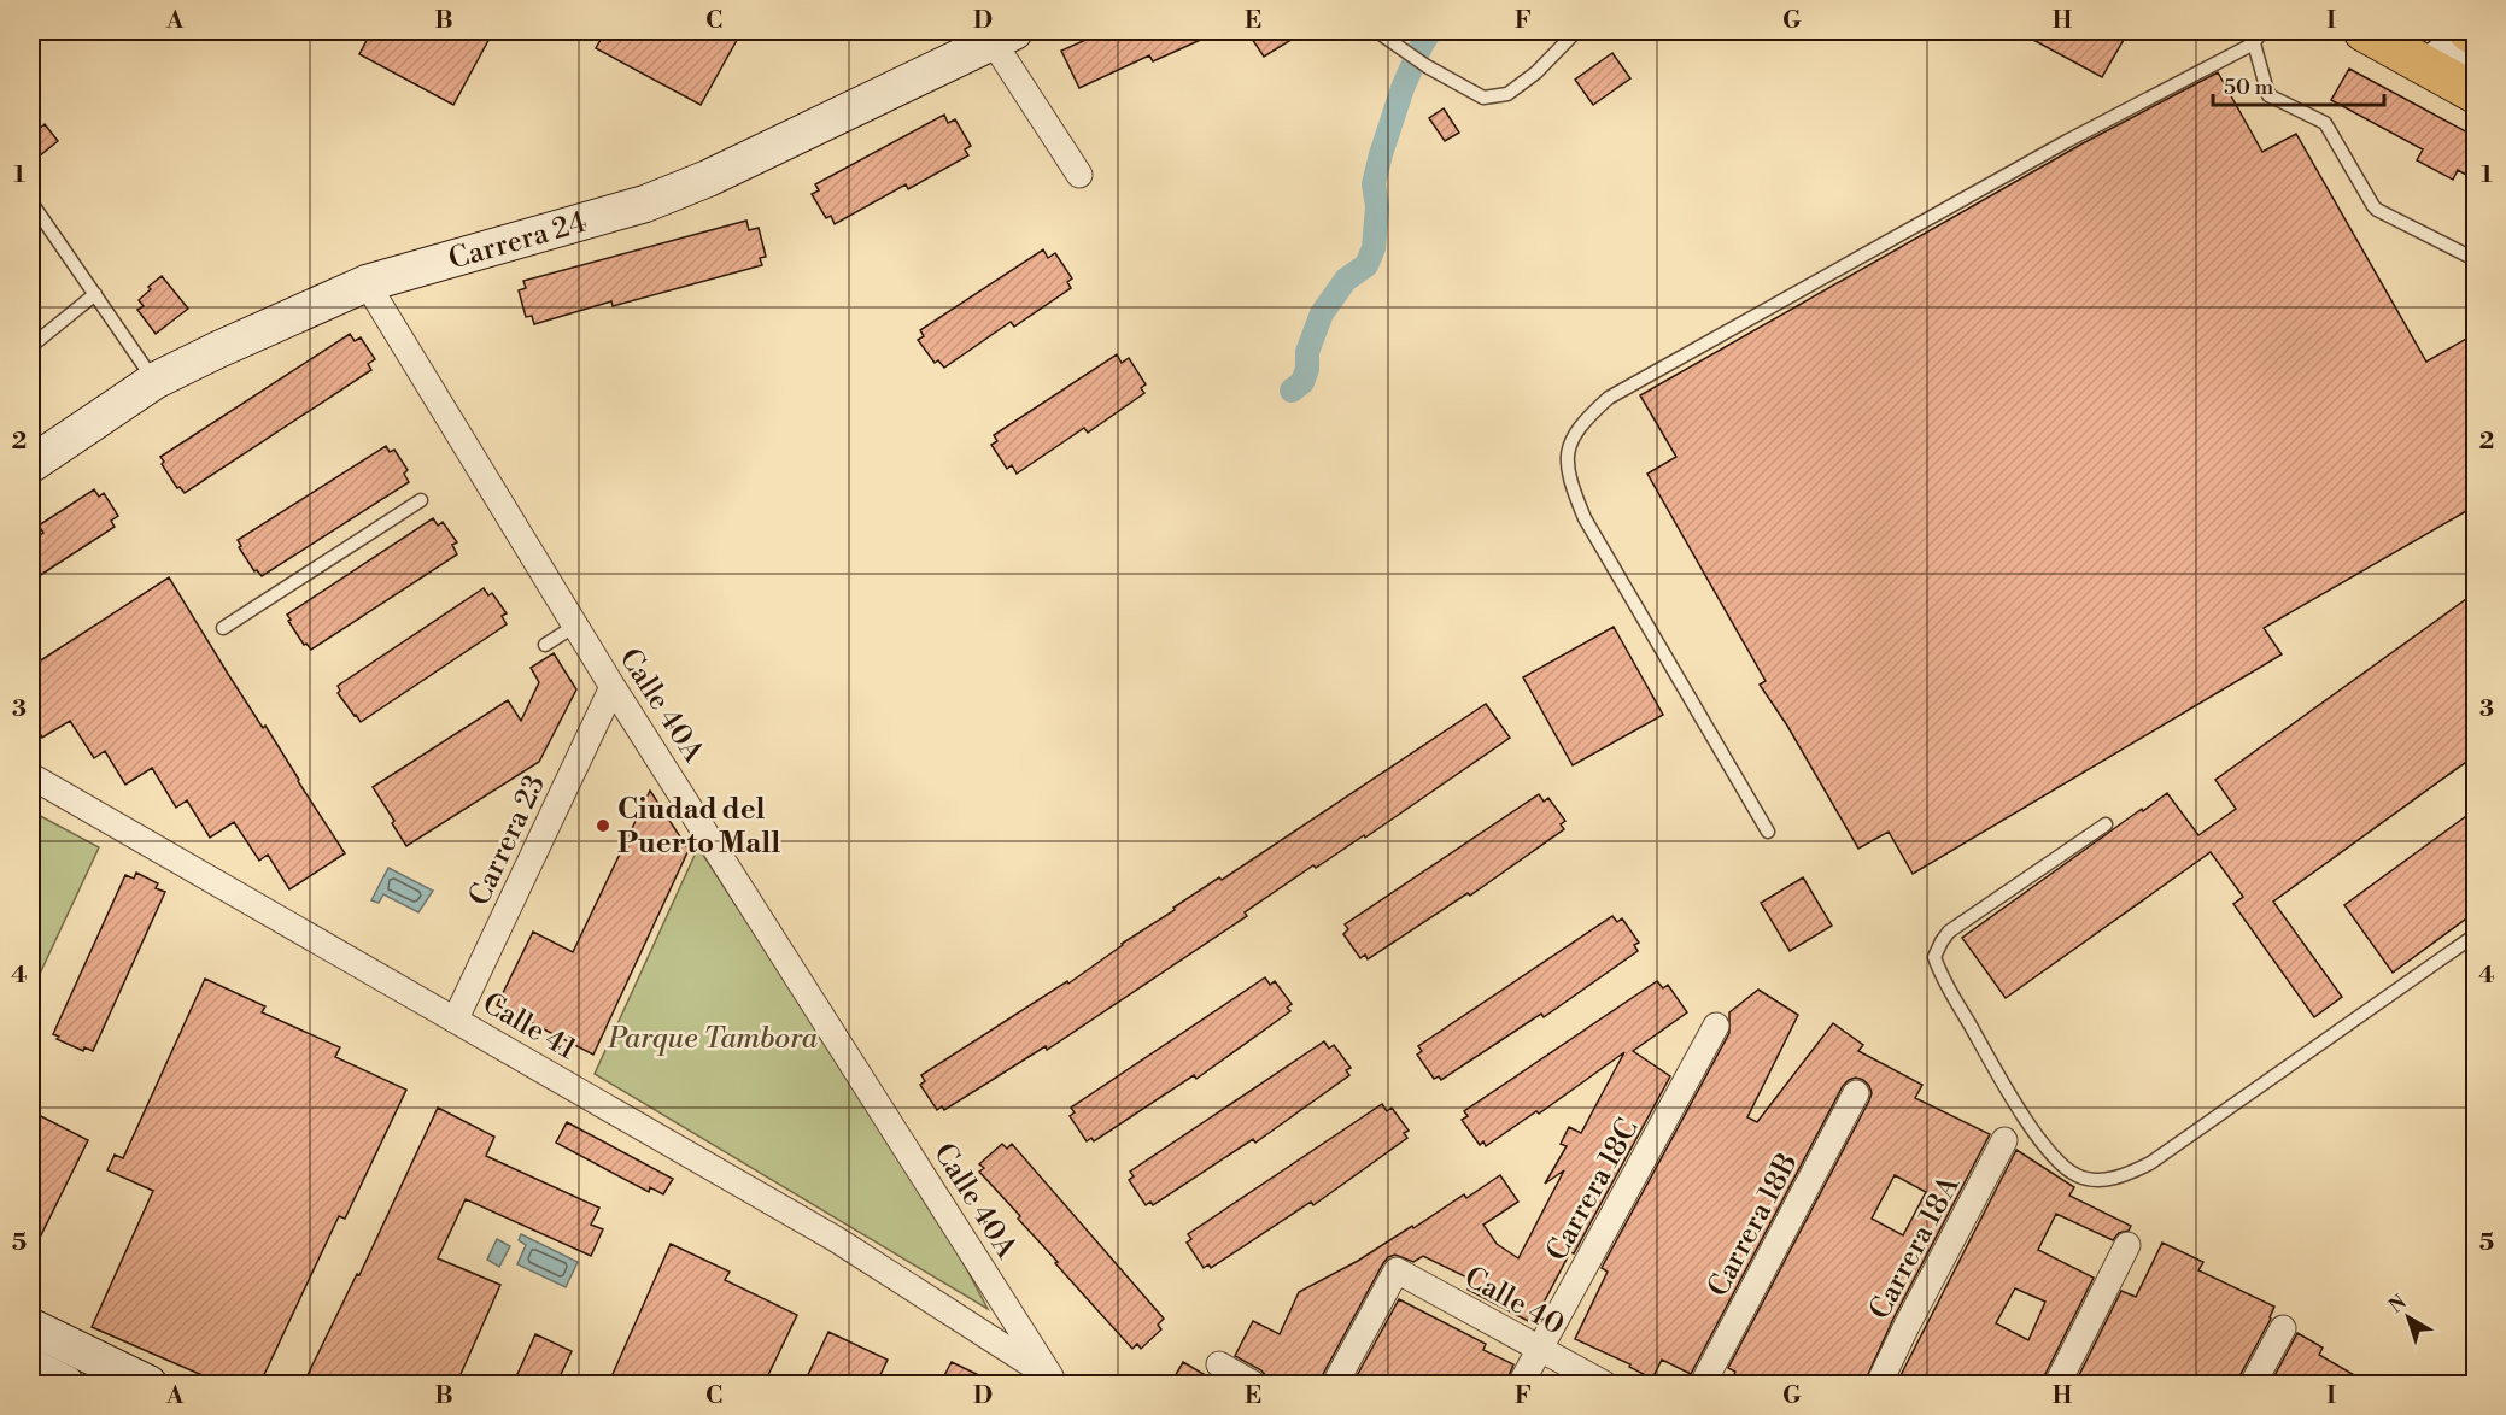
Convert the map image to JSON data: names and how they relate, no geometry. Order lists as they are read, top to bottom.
{
  "streets": {
    "street": [
      "Carrera 24",
      "Calle 40A",
      "Carrera 23",
      "Calle 41",
      "Carrera 18C",
      "Carrera 18B",
      "Carrera 18A",
      "Calle 40"
    ]
  },
  "crossings": [
    ["Carrera 24", "Calle 40A"],
    ["Calle 40A", "Carrera 23"],
    ["Calle 40A", "Calle 41"],
    ["Carrera 23", "Calle 41"],
    ["Carrera 18C", "Calle 40"]
  ],
  "parks": ["Parque Tambora"],
  "places": ["Ciudad del Puerto Mall"],
  "scale_bar": "50 m",
  "north": "top left",
  "grid": {
    "columns": [
      "A",
      "B",
      "C",
      "D",
      "E",
      "F",
      "G",
      "H",
      "I"
    ],
    "rows": [
      "1",
      "2",
      "3",
      "4",
      "5"
    ]
  }
}
